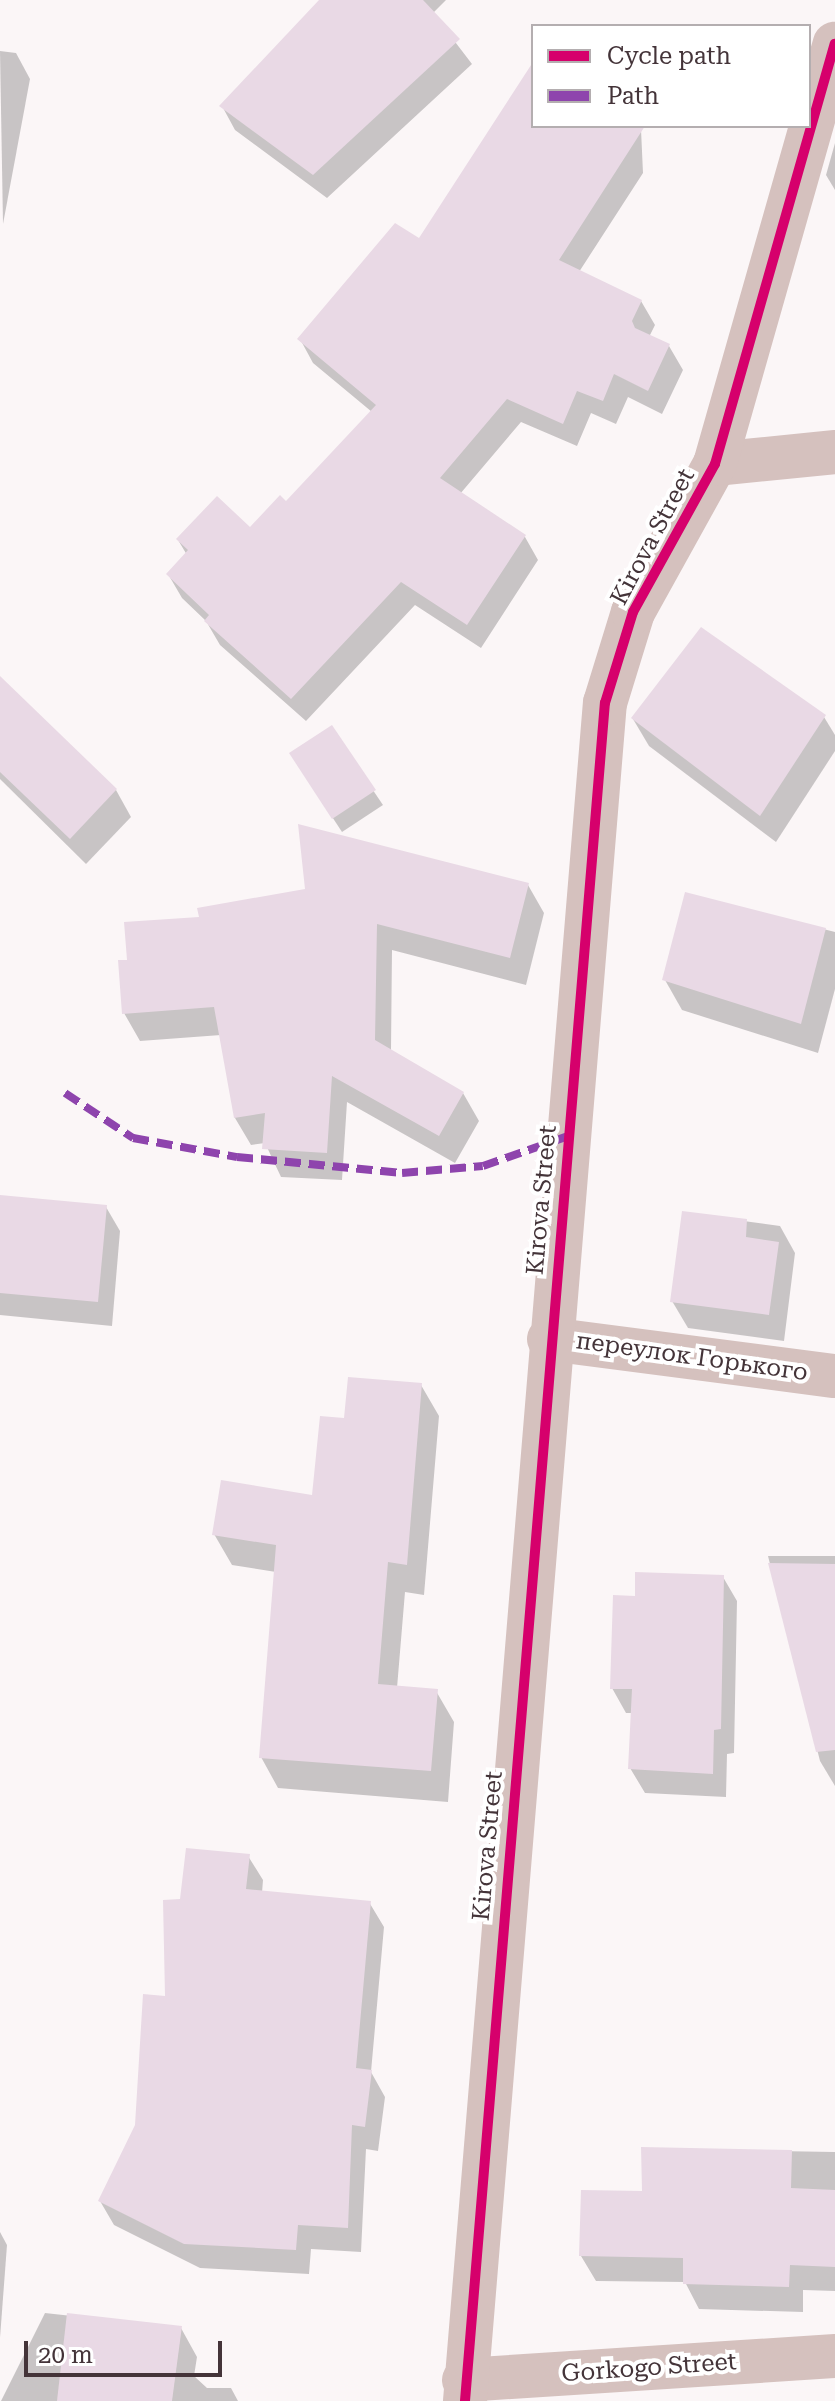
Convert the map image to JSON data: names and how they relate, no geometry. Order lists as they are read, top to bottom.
{
  "streets": {
    "street": ["Kirova Street", "переулок Горького", "Gorkogo Street"]
  },
  "crossings": [
    ["Kirova Street", "переулок Горького"],
    ["Kirova Street", "Gorkogo Street"]
  ],
  "legend": ["Cycle path", "Path"],
  "scale_bar": "20 m"
}
